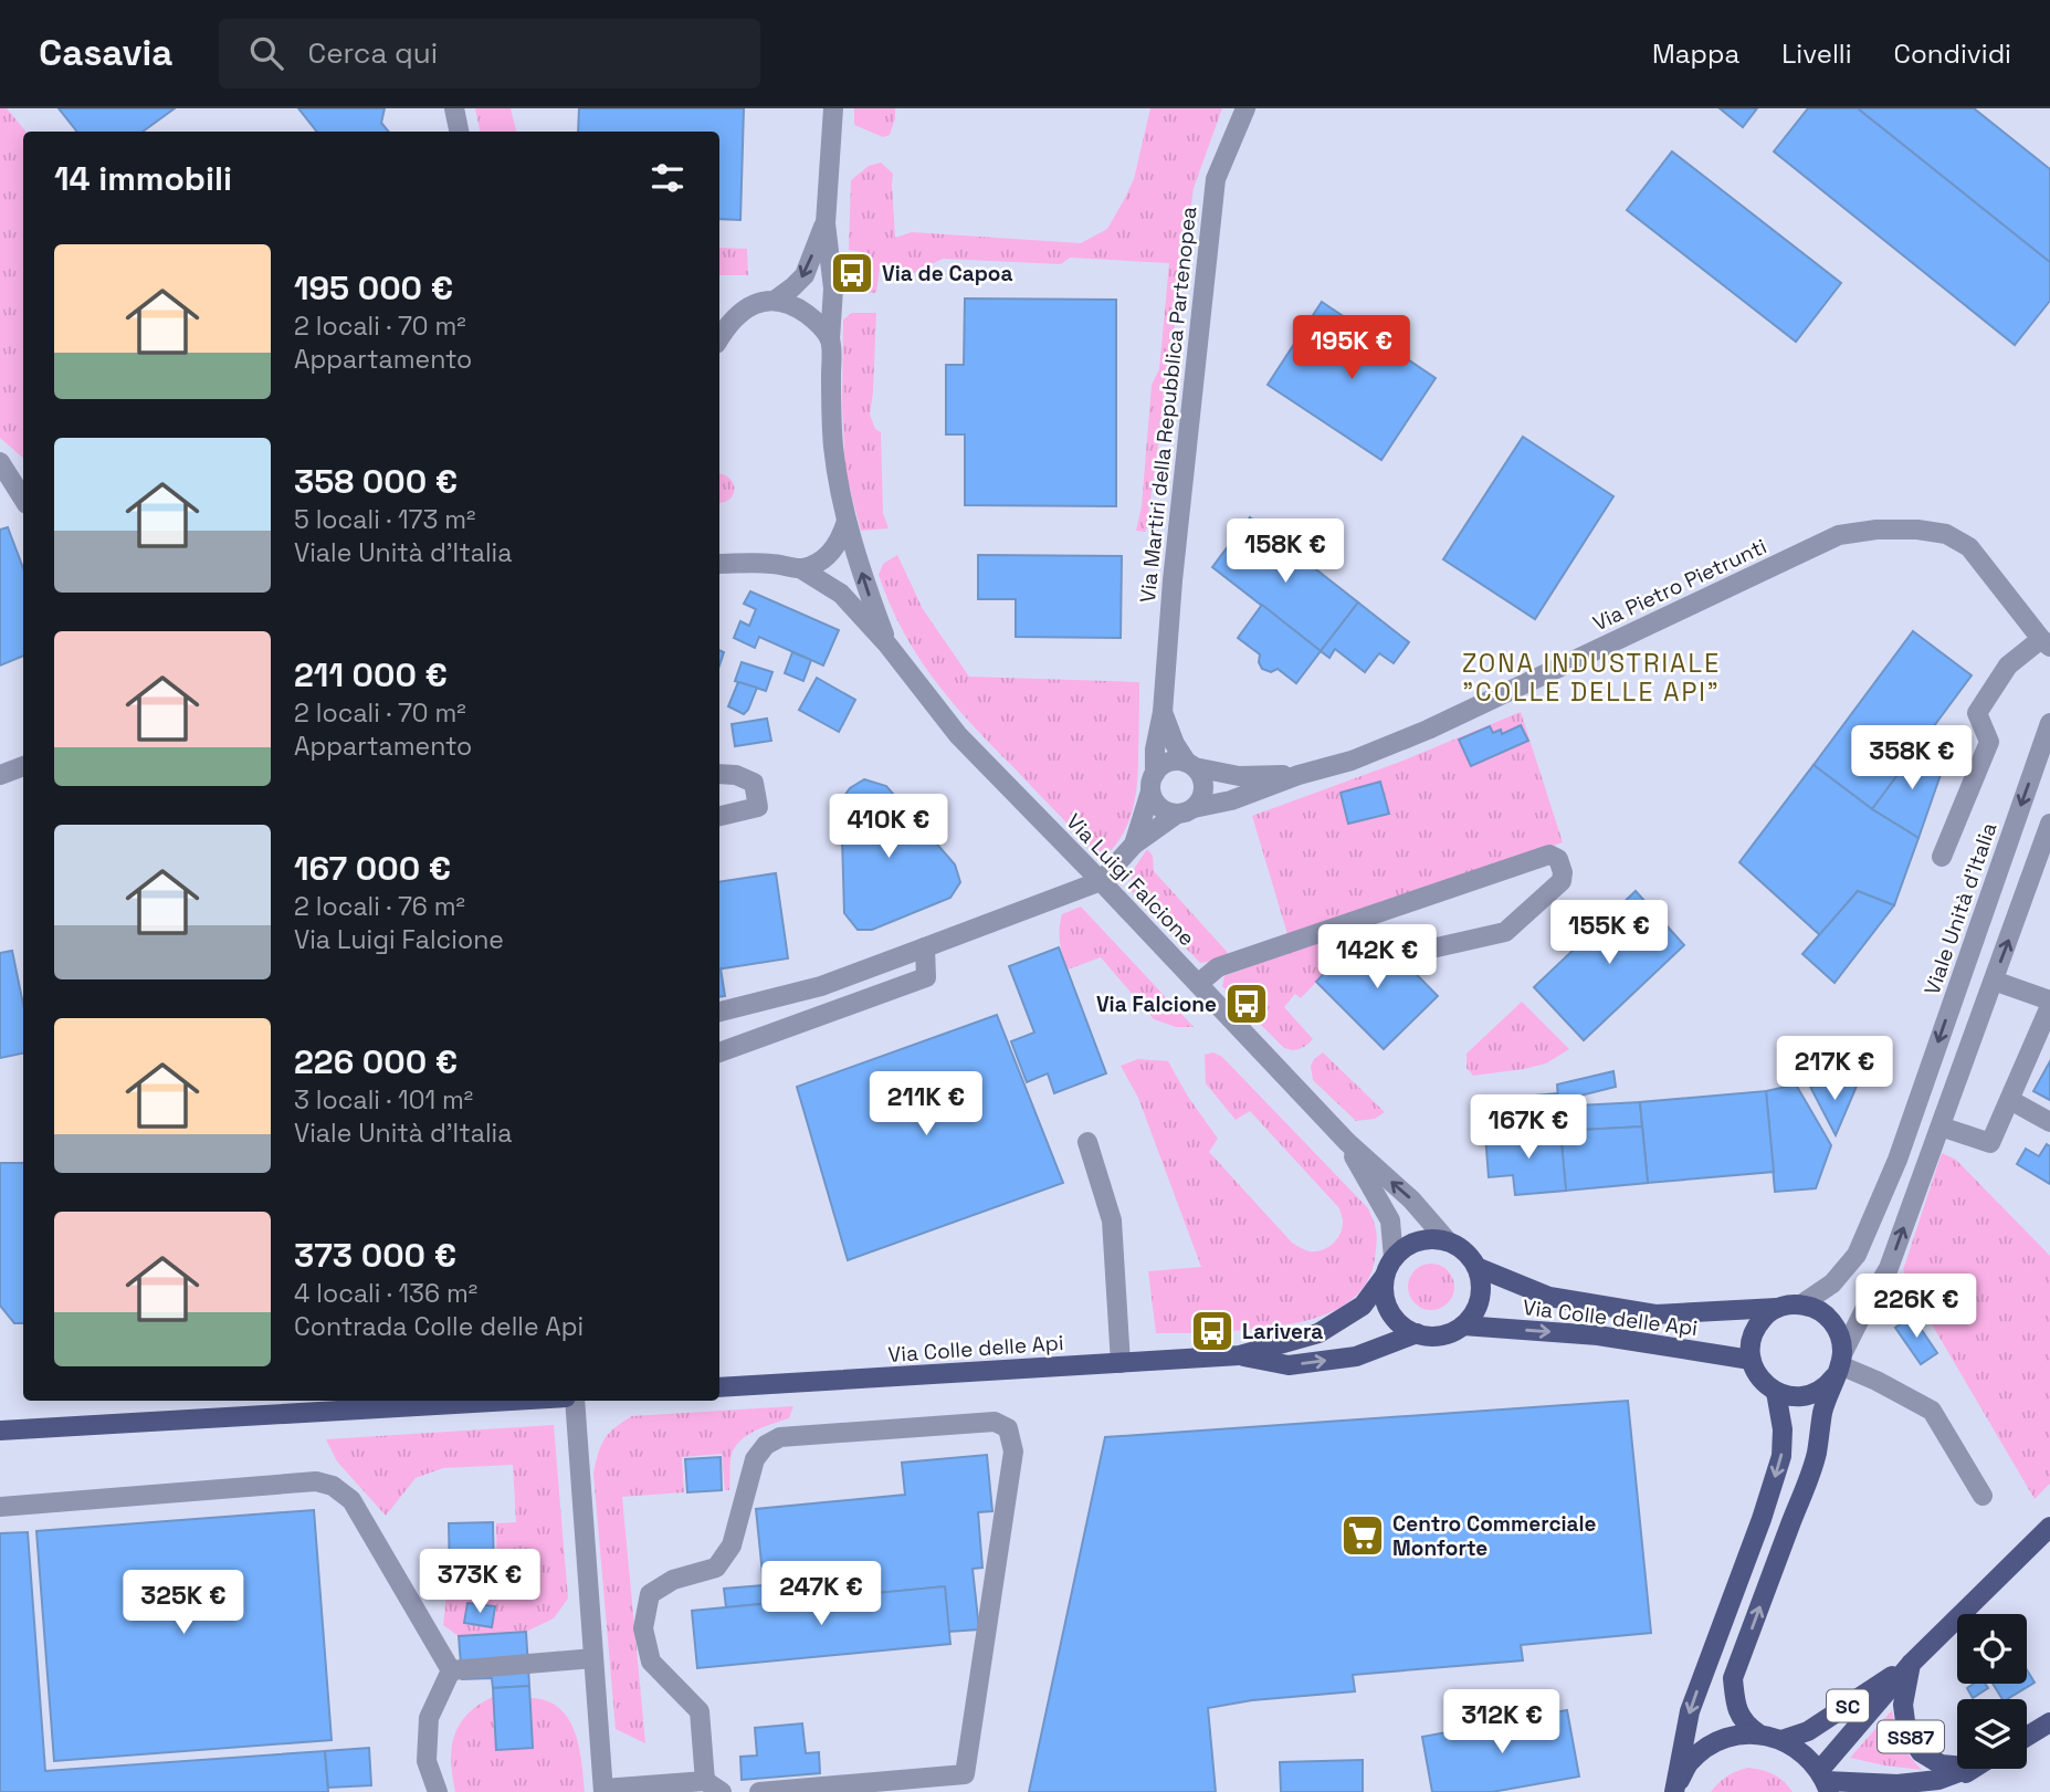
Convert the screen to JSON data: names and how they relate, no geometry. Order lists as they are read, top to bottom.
{
  "streets": {
    "main road": ["Via Colle delle Api", "SC", "SS87"],
    "street": [
      "Via Martiri della Repubblica Partenopea",
      "Via Pietro Pietrunti",
      "Via Luigi Falcione",
      "Viale Unità d'Italia"
    ]
  },
  "crossings": [
    ["Via Martiri della Repubblica Partenopea", "Via Pietro Pietrunti"],
    ["Via Pietro Pietrunti", "Via Luigi Falcione"],
    ["Via Luigi Falcione", "Via Colle delle Api"],
    ["Viale Unità d'Italia", "Via Colle delle Api"],
    ["SC", "SS87"]
  ],
  "districts": ["ZONA INDUSTRIALE \"COLLE DELLE API\""],
  "places": {
    "bus stop": ["Via de Capoa", "Via Falcione", "Larivera"],
    "supermarket": ["Centro Commerciale Monforte"]
  },
  "page": {
    "header": "Casavia",
    "search": "Cerca qui",
    "nav": ["Mappa", "Livelli", "Condividi"],
    "heading": "14 immobili",
    "list": [
      {
        "name": "195 000 €",
        "note": "2 locali · 70 m² · Appartamento"
      },
      {
        "name": "358 000 €",
        "note": "5 locali · 173 m² · Viale Unità d'Italia"
      },
      {
        "name": "211 000 €",
        "note": "2 locali · 70 m² · Appartamento"
      },
      {
        "name": "167 000 €",
        "note": "2 locali · 76 m² · Via Luigi Falcione"
      },
      {
        "name": "226 000 €",
        "note": "3 locali · 101 m² · Viale Unità d'Italia"
      },
      {
        "name": "373 000 €",
        "note": "4 locali · 136 m² · Contrada Colle delle Api"
      }
    ],
    "price": [
      "195K €",
      "158K €",
      "358K €",
      "410K €",
      "155K €",
      "142K €",
      "217K €",
      "211K €",
      "167K €",
      "226K €",
      "373K €",
      "247K €",
      "325K €",
      "312K €"
    ]
  }
}
